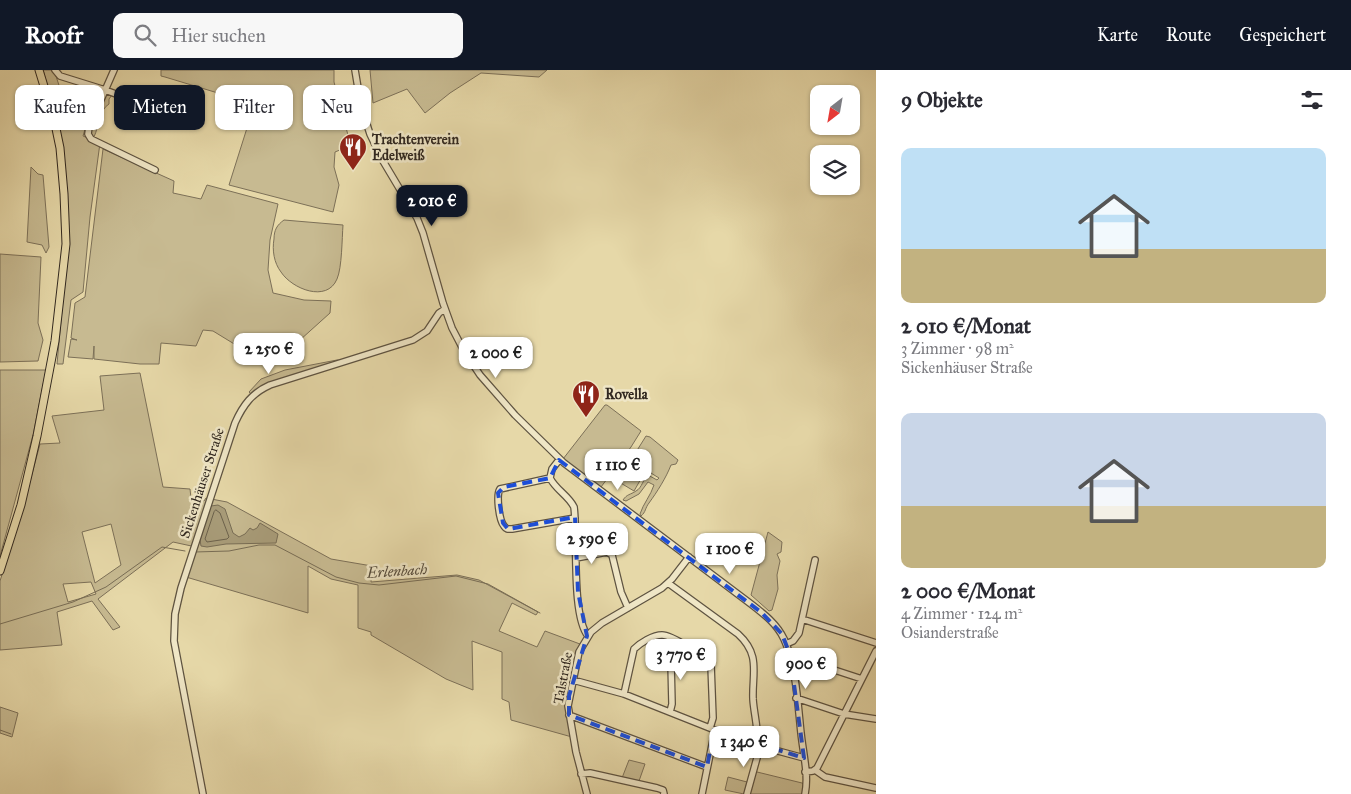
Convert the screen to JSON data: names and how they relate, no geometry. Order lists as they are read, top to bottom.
{
  "streets": {
    "street": ["Sickenhäuser Straße", "Talstraße"]
  },
  "water": ["Erlenbach"],
  "places": {
    "restaurant": ["Trachtenverein Edelweiß", "Rovella"]
  },
  "north": "bottom left",
  "page": {
    "header": "Roofr",
    "search": "Hier suchen",
    "nav": ["Karte", "Route", "Gespeichert"],
    "heading": "9 Objekte",
    "chip": [
      "Kaufen",
      "Mieten",
      "Filter",
      "Neu"
    ],
    "list": [
      {
        "name": "2 010 €/Monat",
        "note": "3 Zimmer · 98 m² · Sickenhäuser Straße"
      },
      {
        "name": "2 000 €/Monat",
        "note": "4 Zimmer · 124 m² · Osianderstraße"
      }
    ],
    "price": [
      "2 010 €",
      "2 250 €",
      "2 000 €",
      "1 110 €",
      "2 590 €",
      "1 100 €",
      "3 770 €",
      "900 €",
      "1 340 €"
    ]
  }
}
